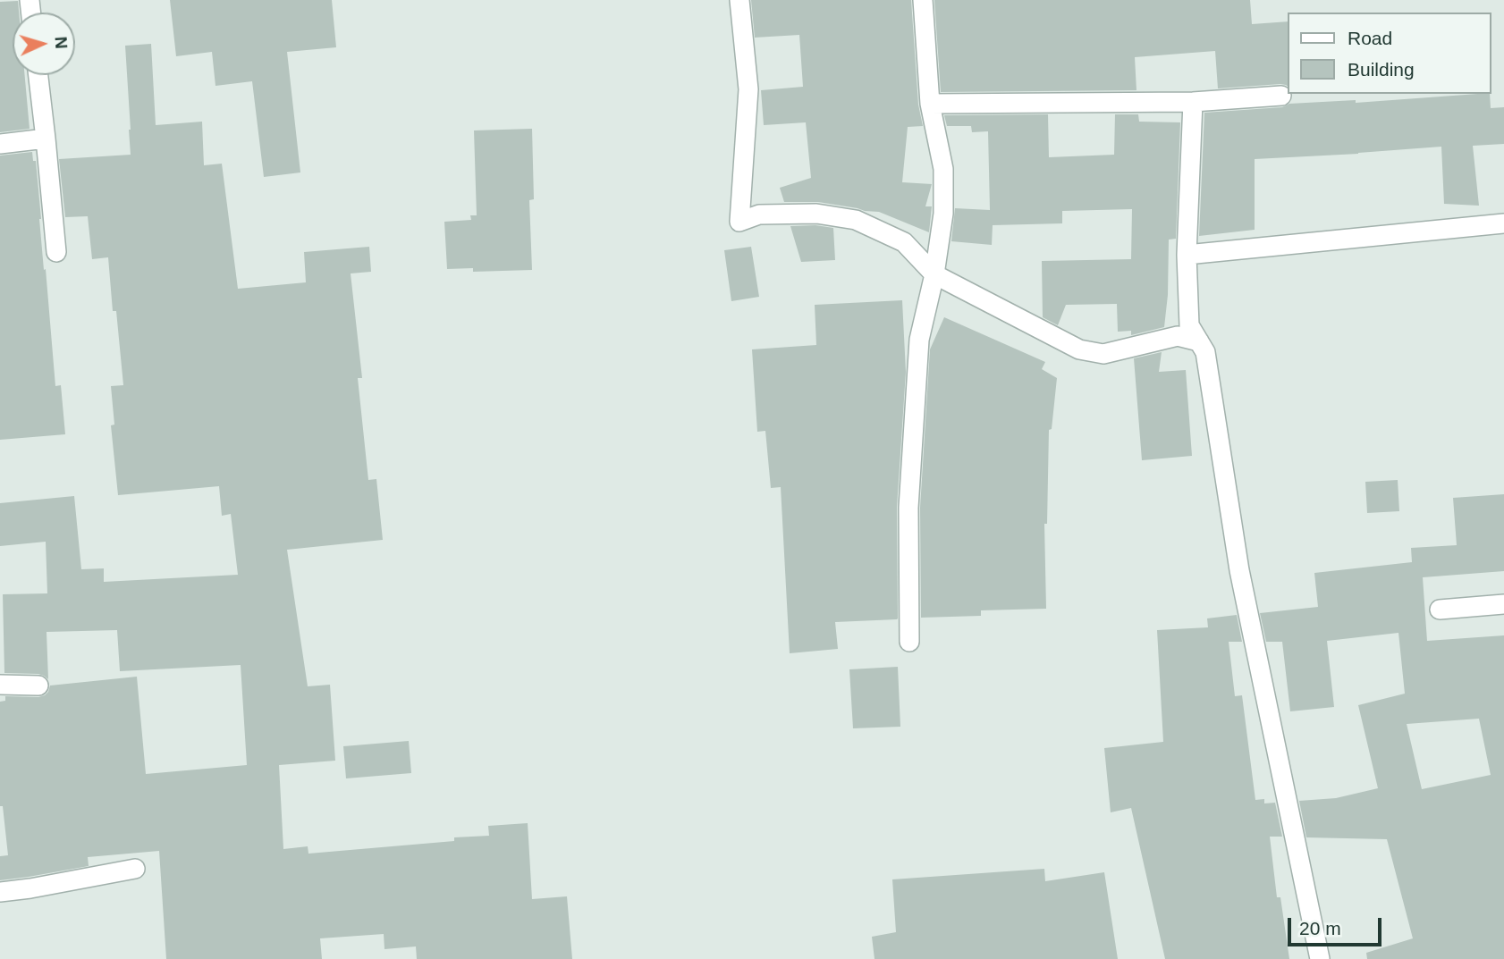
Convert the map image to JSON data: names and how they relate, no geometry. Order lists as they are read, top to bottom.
{
  "legend": ["Road", "Building"],
  "scale_bar": "20 m",
  "north": "right"
}
